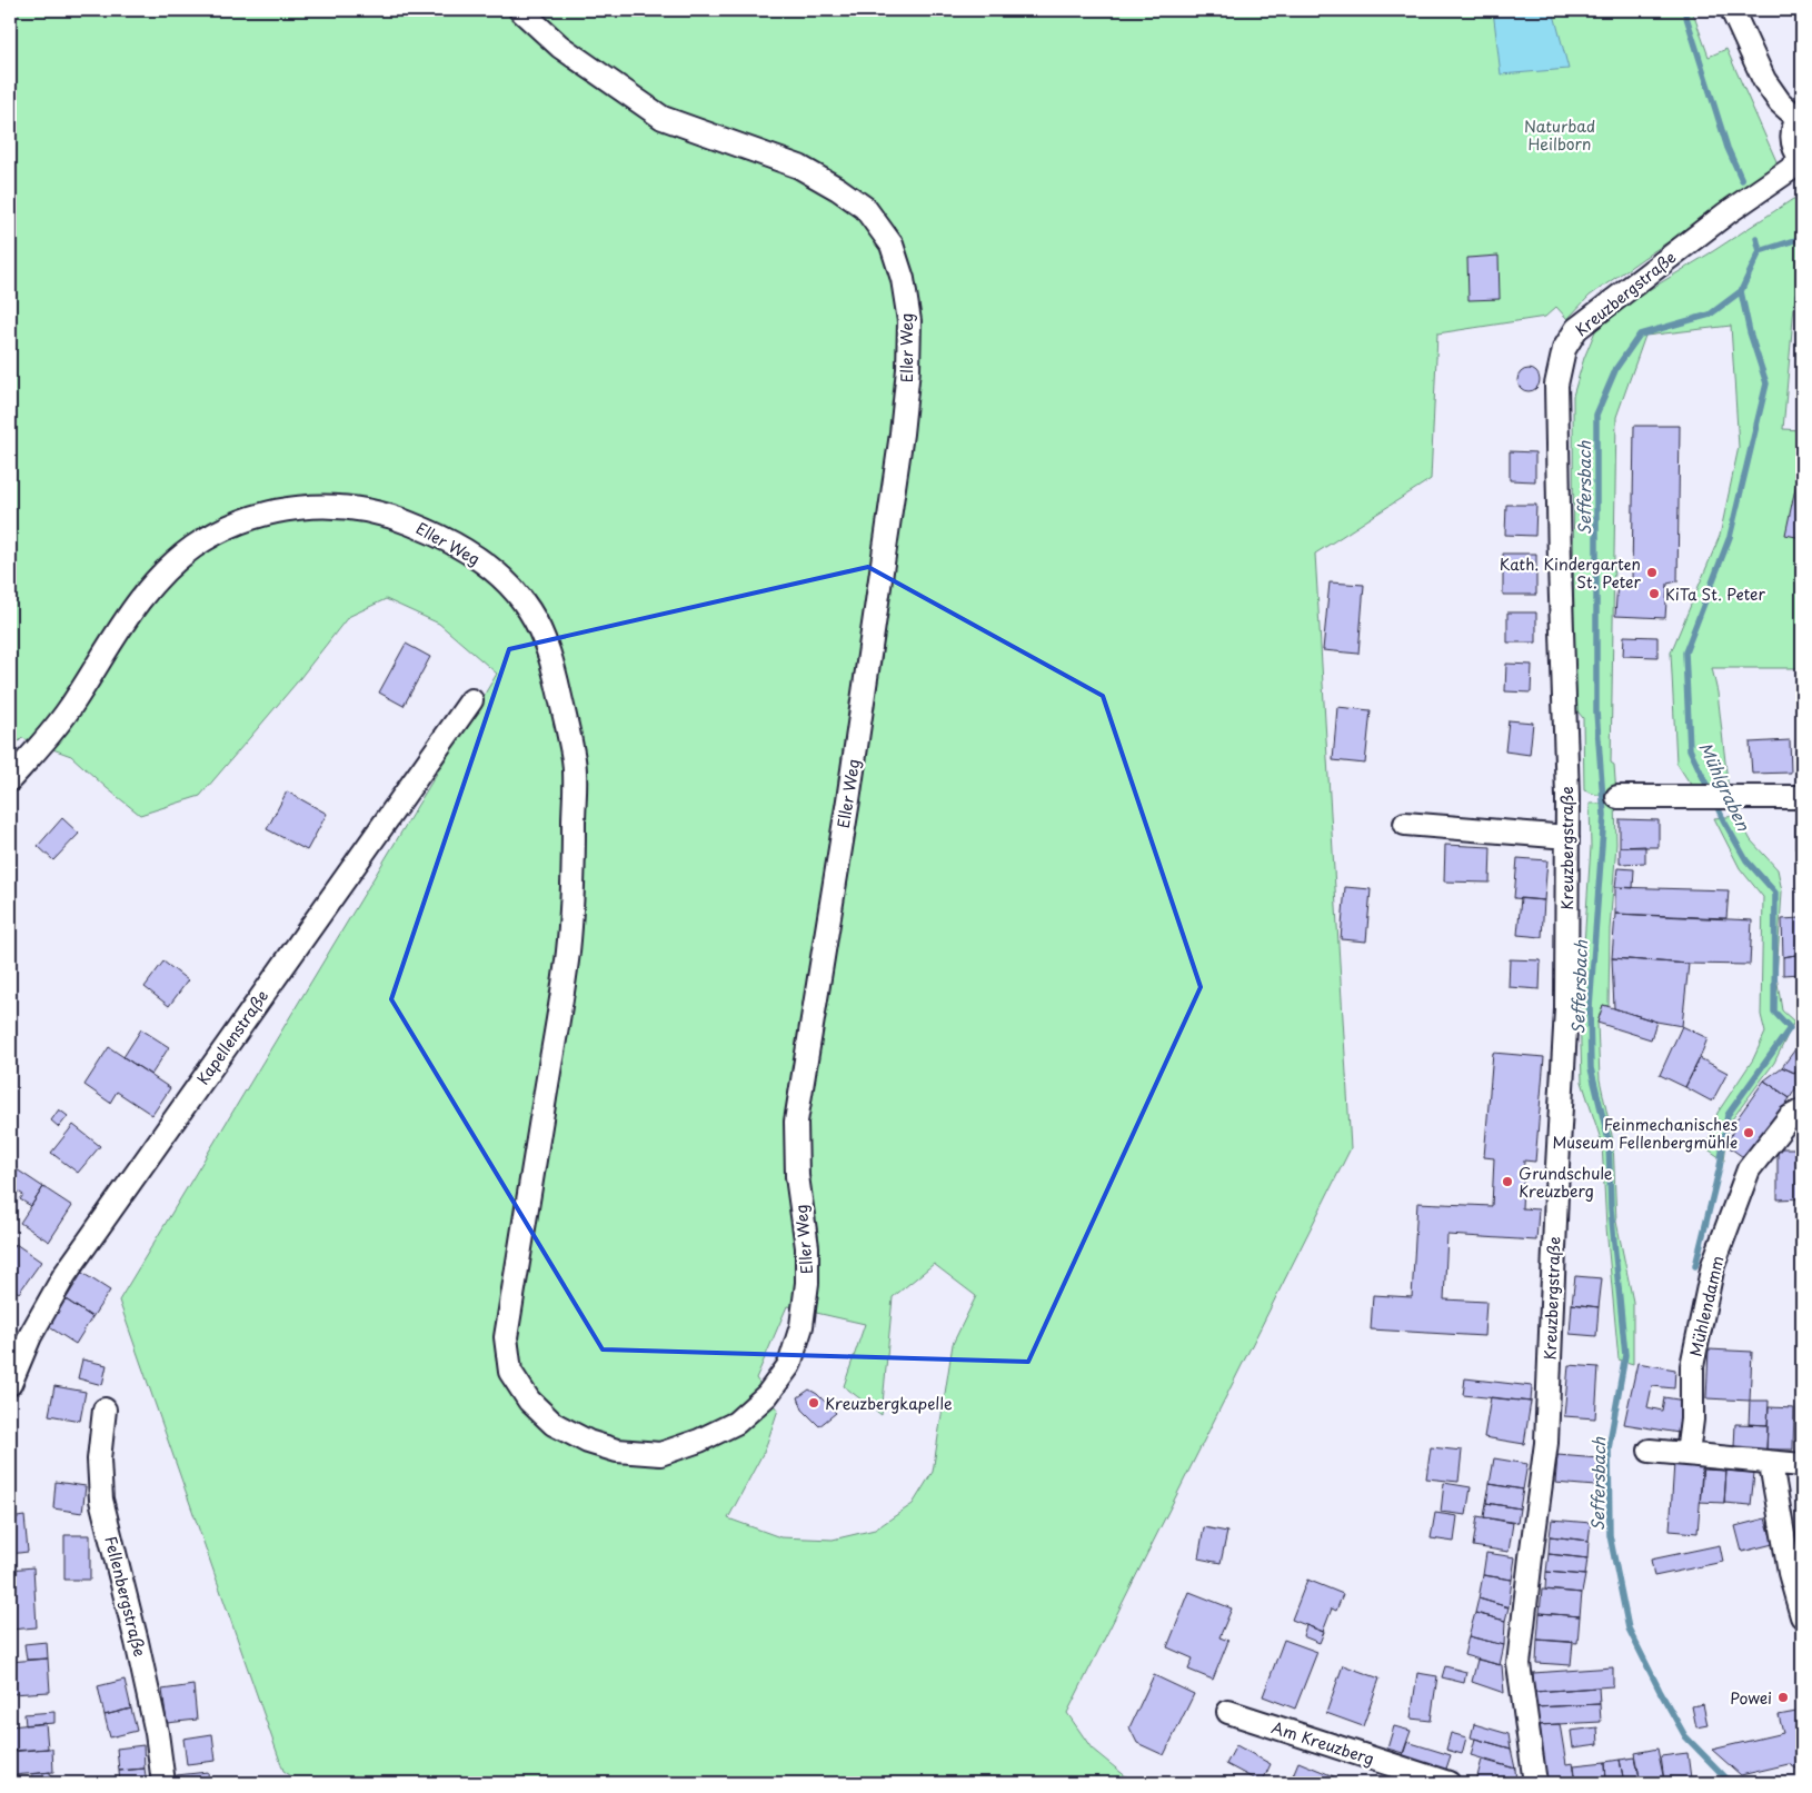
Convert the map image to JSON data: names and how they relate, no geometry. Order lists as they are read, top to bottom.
{
  "streets": {
    "street": [
      "Kreuzbergstraße",
      "Eller Weg",
      "Kapellenstraße",
      "Mühlendamm",
      "Fellenbergstraße",
      "Am Kreuzberg"
    ]
  },
  "water": ["Seffersbach", "Mühlgraben"],
  "parks": ["Naturbad Heilborn"],
  "places": [
    "Kath. Kindergarten St. Peter",
    "KiTa St. Peter",
    "Feinmechanisches Museum Fellenbergmühle",
    "Grundschule Kreuzberg",
    "Kreuzbergkapelle",
    "Powei"
  ]
}
